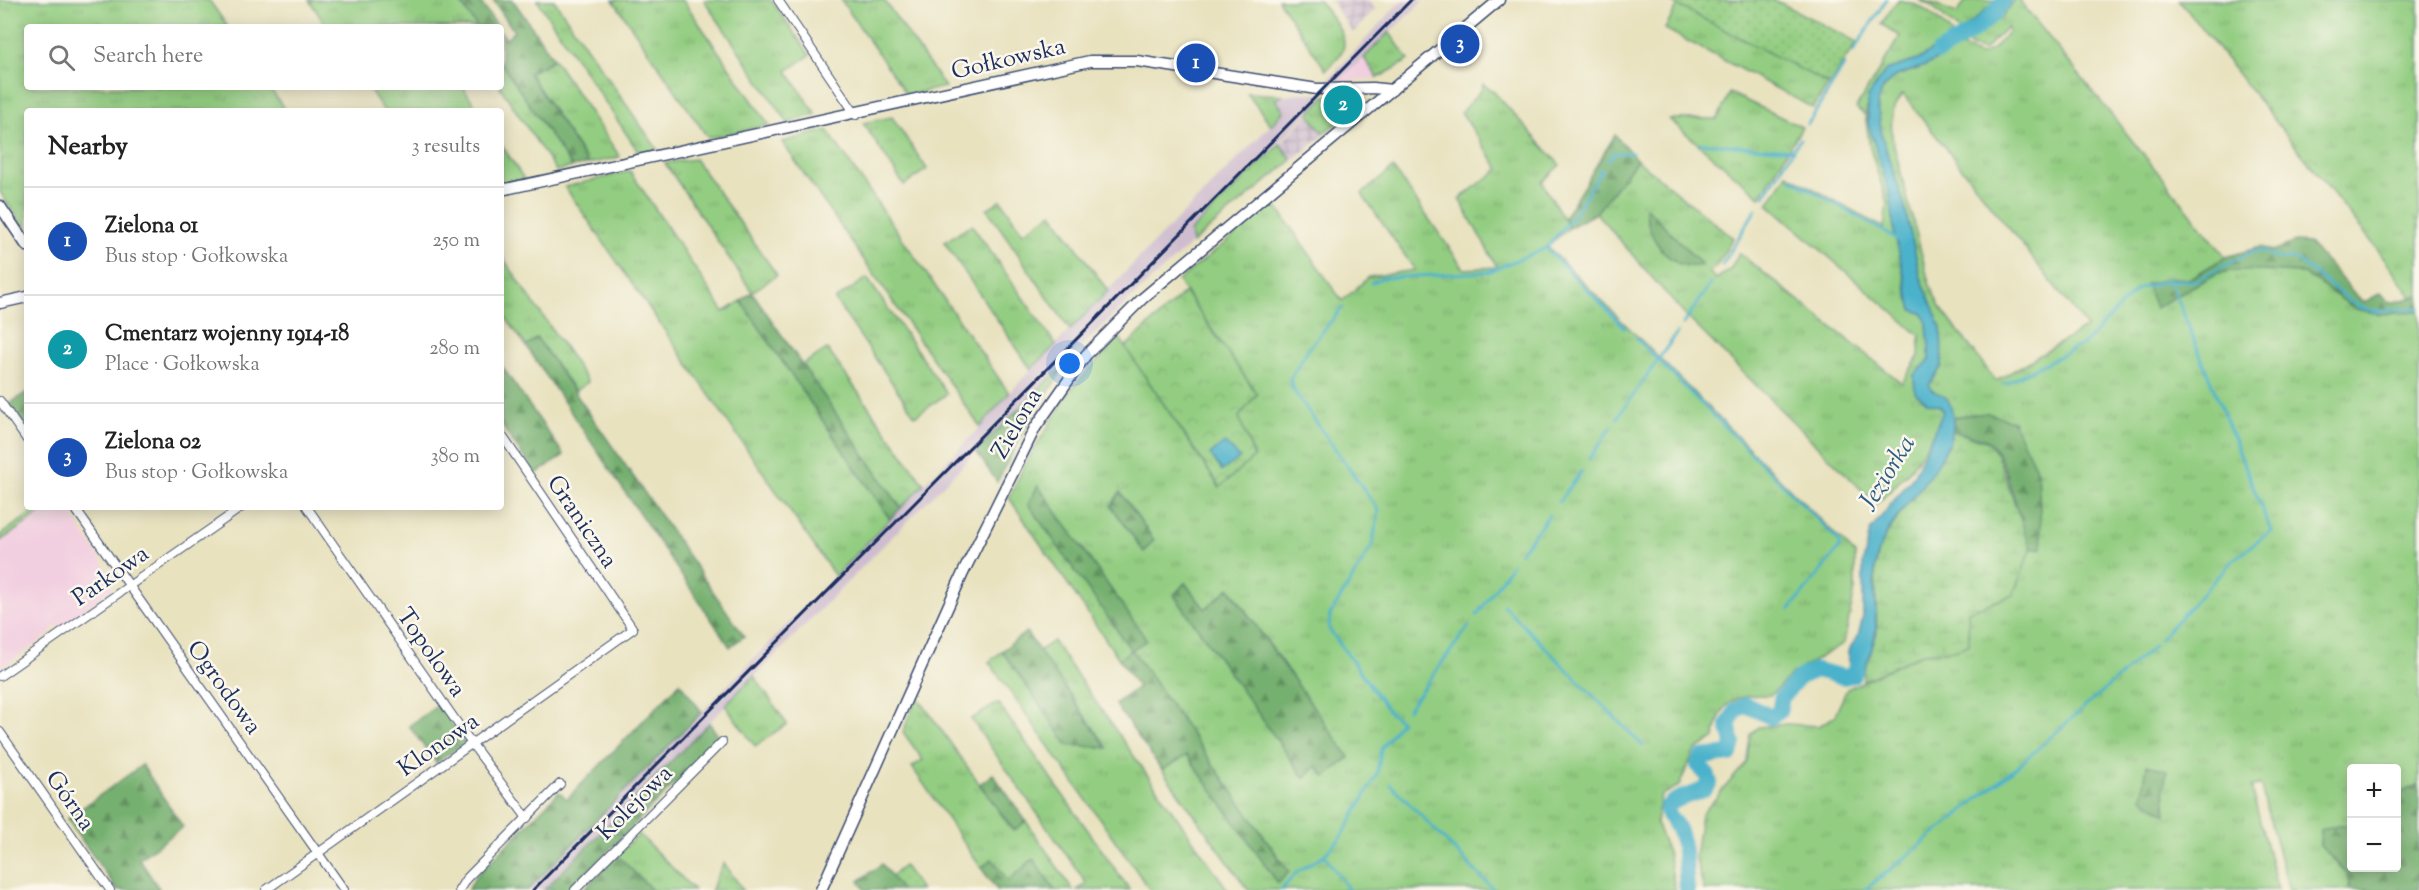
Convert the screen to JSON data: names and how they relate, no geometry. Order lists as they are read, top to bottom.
{
  "streets": {
    "street": [
      "Gołkowska",
      "Zielona",
      "Graniczna",
      "Parkowa",
      "Topolowa",
      "Ogrodowa",
      "Klonowa",
      "Górna",
      "Kolejowa"
    ]
  },
  "crossings": [
    ["Gołkowska", "Zielona"],
    ["Graniczna", "Klonowa"],
    ["Parkowa", "Ogrodowa"],
    ["Topolowa", "Klonowa"],
    ["Ogrodowa", "Klonowa"]
  ],
  "water": ["Jeziorka"],
  "page": {
    "pins": ["3", "1", "2"],
    "search": "Search here",
    "heading": ["Nearby", "3 results"],
    "list": [
      {
        "mark": "1",
        "name": "Zielona 01",
        "note": "Bus stop · Gołkowska",
        "value": "250 m"
      },
      {
        "mark": "2",
        "name": "Cmentarz wojenny 1914-18",
        "note": "Place · Gołkowska",
        "value": "280 m"
      },
      {
        "mark": "3",
        "name": "Zielona 02",
        "note": "Bus stop · Gołkowska",
        "value": "380 m"
      }
    ],
    "map_buttons": ["+", "−"]
  }
}
